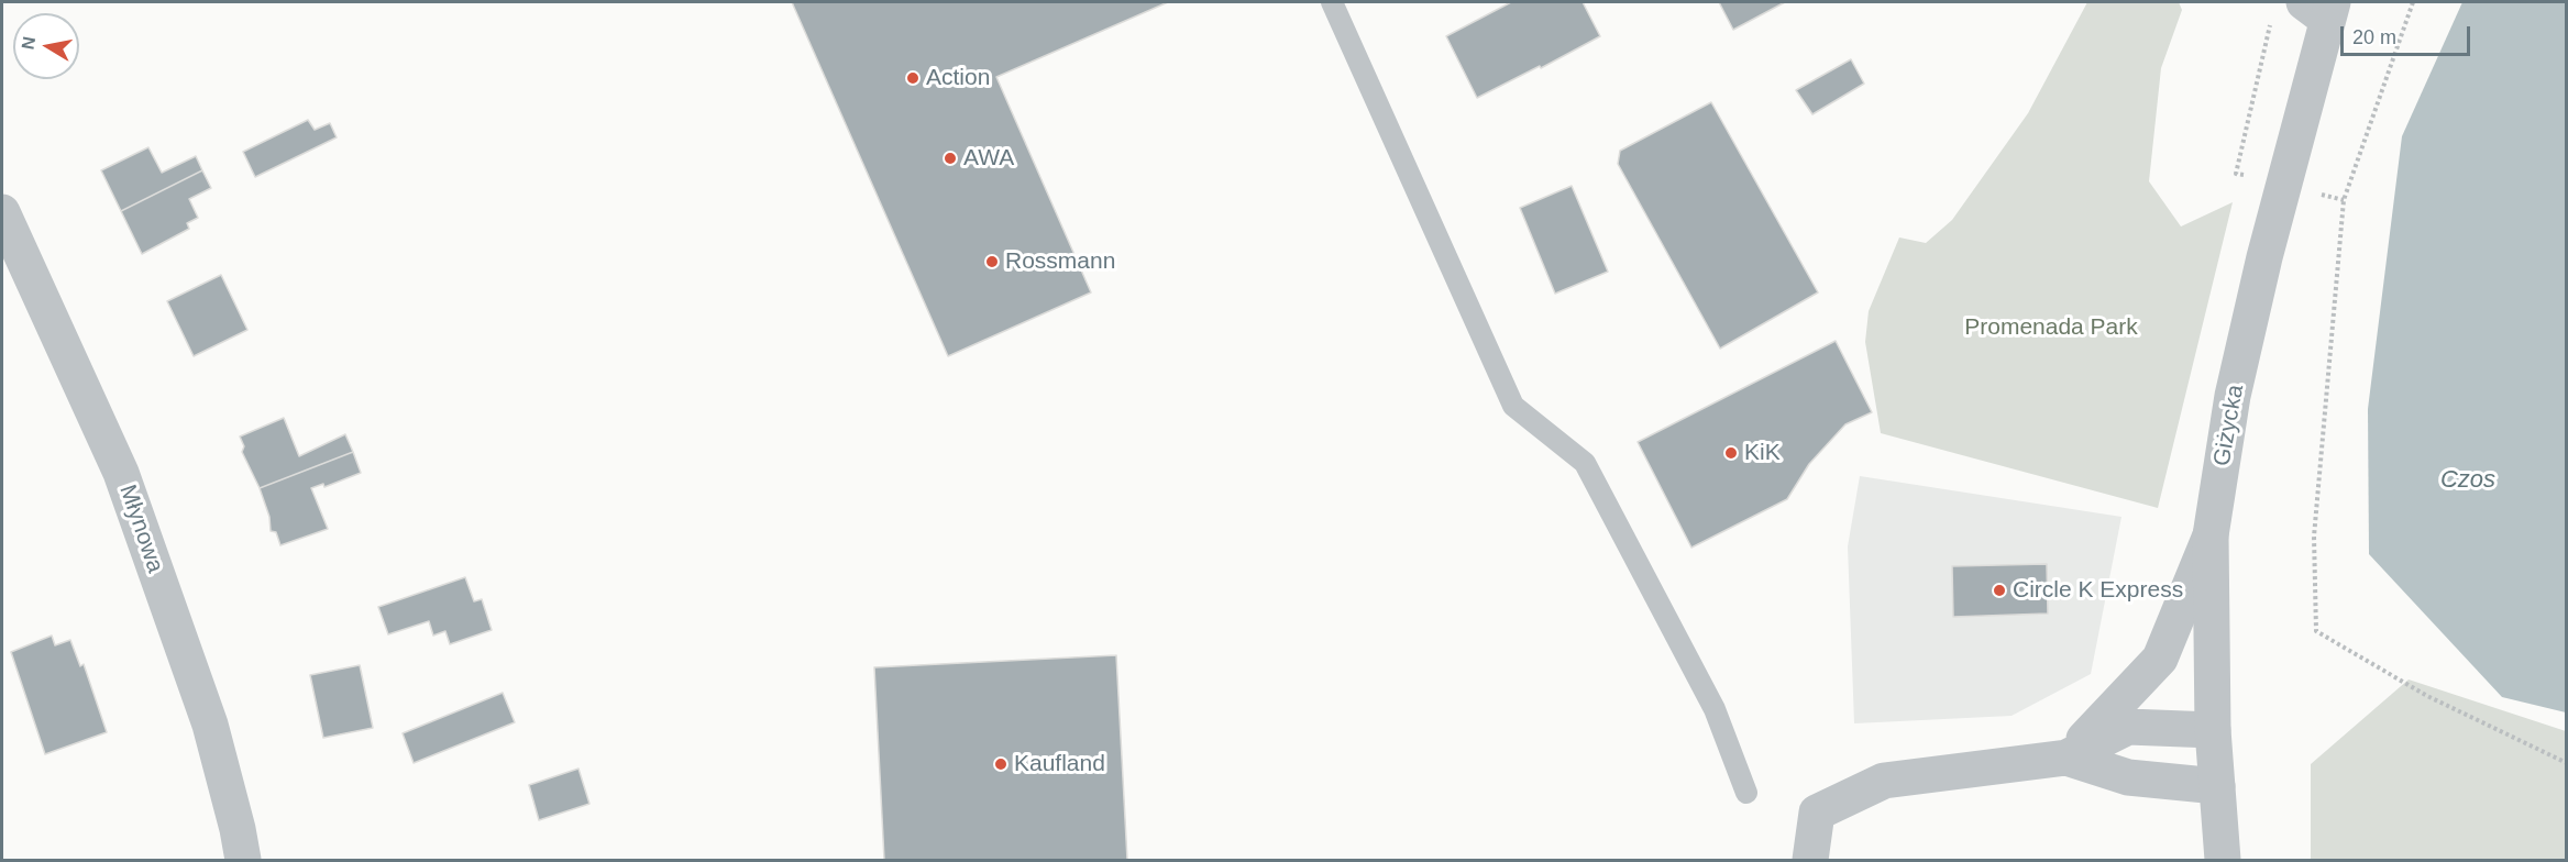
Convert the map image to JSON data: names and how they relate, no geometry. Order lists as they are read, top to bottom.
{
  "streets": {
    "street": ["Giżycka", "Młynowa"]
  },
  "water": ["Czos"],
  "parks": ["Promenada Park"],
  "places": [
    "Action",
    "AWA",
    "Rossmann",
    "KiK",
    "Circle K Express",
    "Kaufland"
  ],
  "scale_bar": "20 m",
  "north": "left"
}
